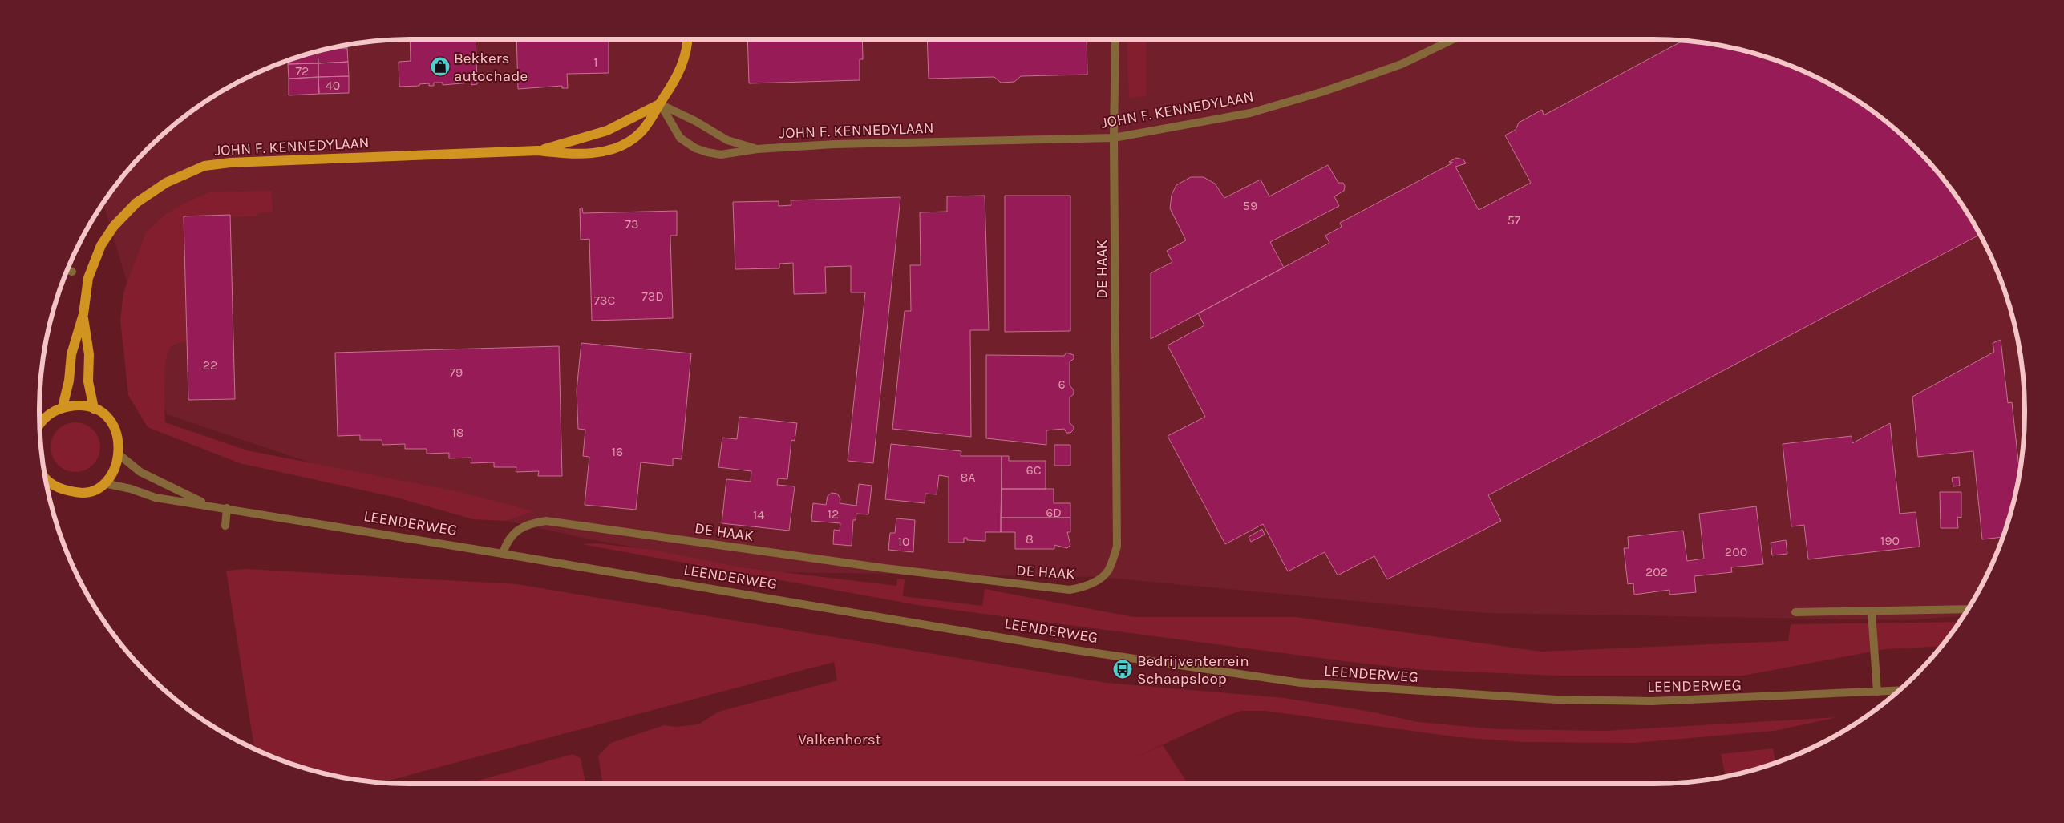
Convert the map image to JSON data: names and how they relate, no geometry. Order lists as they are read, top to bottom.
{
  "streets": {
    "main road": ["JOHN F. KENNEDYLAAN"],
    "street": ["DE HAAK", "LEENDERWEG"]
  },
  "crossings": [
    ["JOHN F. KENNEDYLAAN", "DE HAAK"],
    ["DE HAAK", "LEENDERWEG"]
  ],
  "parks": ["Valkenhorst"],
  "places": {
    "shop": ["Bekkers autochade"],
    "bus stop": ["Bedrijventerrein Schaapsloop"]
  },
  "house_numbers": [
    "1",
    "72",
    "40",
    "59",
    "57",
    "73",
    "73D",
    "73C",
    "22",
    "79",
    "6",
    "18",
    "16",
    "6C",
    "8A",
    "6D",
    "12",
    "14",
    "8",
    "190",
    "10",
    "200",
    "202"
  ]
}
